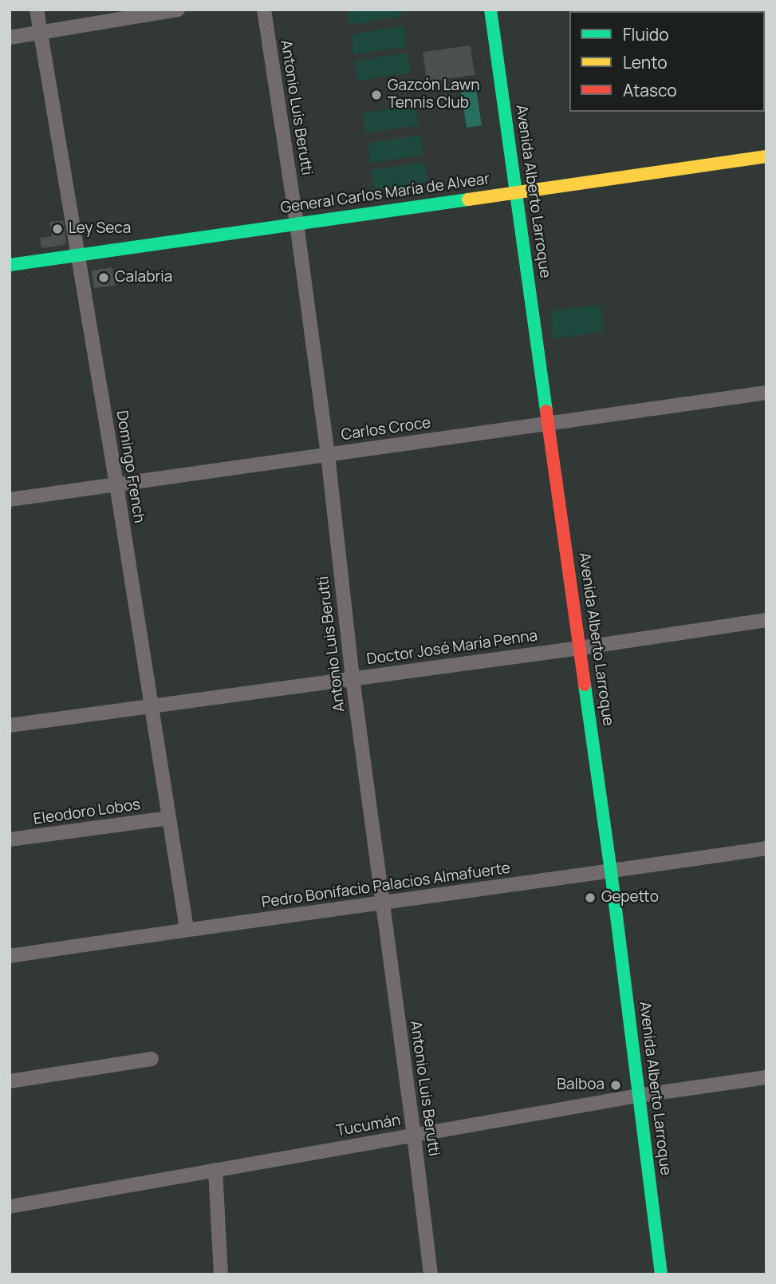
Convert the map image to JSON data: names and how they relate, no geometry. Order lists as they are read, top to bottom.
{
  "streets": {
    "main road": ["Avenida Alberto Larroque", "General Carlos María de Alvear"],
    "street": [
      "Antonio Luis Berutti",
      "Carlos Croce",
      "Domingo French",
      "Doctor José María Penna",
      "Eleodoro Lobos",
      "Pedro Bonifacio Palacios Almafuerte",
      "Tucumán"
    ]
  },
  "crossings": [
    ["Antonio Luis Berutti", "General Carlos María de Alvear"],
    ["Antonio Luis Berutti", "Carlos Croce"],
    ["Antonio Luis Berutti", "Doctor José María Penna"],
    ["Antonio Luis Berutti", "Pedro Bonifacio Palacios Almafuerte"],
    ["Antonio Luis Berutti", "Tucumán"],
    ["Avenida Alberto Larroque", "General Carlos María de Alvear"],
    ["Avenida Alberto Larroque", "Carlos Croce"],
    ["Avenida Alberto Larroque", "Doctor José María Penna"],
    ["Avenida Alberto Larroque", "Pedro Bonifacio Palacios Almafuerte"],
    ["Avenida Alberto Larroque", "Tucumán"],
    ["General Carlos María de Alvear", "Domingo French"],
    ["Carlos Croce", "Domingo French"],
    ["Domingo French", "Doctor José María Penna"],
    ["Domingo French", "Eleodoro Lobos"],
    ["Domingo French", "Pedro Bonifacio Palacios Almafuerte"]
  ],
  "places": [
    "Gazcón Lawn Tennis Club",
    "Ley Seca",
    "Calabria",
    "Gepetto",
    "Balboa"
  ],
  "legend": ["Fluido", "Lento", "Atasco"]
}
